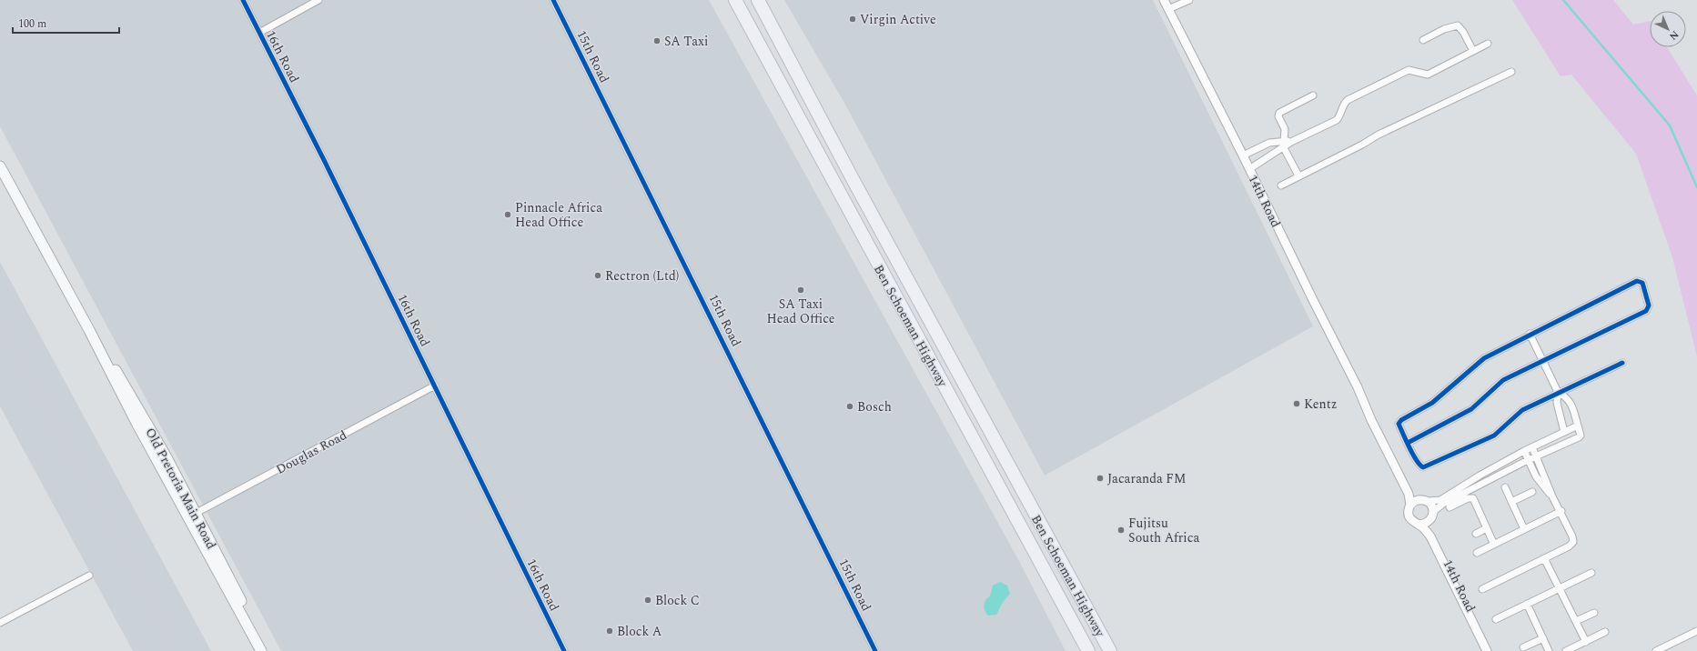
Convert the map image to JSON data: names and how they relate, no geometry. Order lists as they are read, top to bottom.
{
  "streets": {
    "highway": ["Ben Schoeman Highway"],
    "main road": ["Old Pretoria Main Road"],
    "street": [
      "16th Road",
      "15th Road",
      "14th Road",
      "Douglas Road"
    ]
  },
  "crossings": [
    ["16th Road", "Douglas Road"],
    ["Douglas Road", "Old Pretoria Main Road"]
  ],
  "places": [
    "Virgin Active",
    "SA Taxi",
    "Pinnacle Africa Head Office",
    "Rectron (Ltd)",
    "SA Taxi Head Office",
    "Kentz",
    "Bosch",
    "Jacaranda FM",
    "Fujitsu South Africa",
    "Block C",
    "Block A"
  ],
  "scale_bar": "100 m",
  "north": "bottom right"
}
